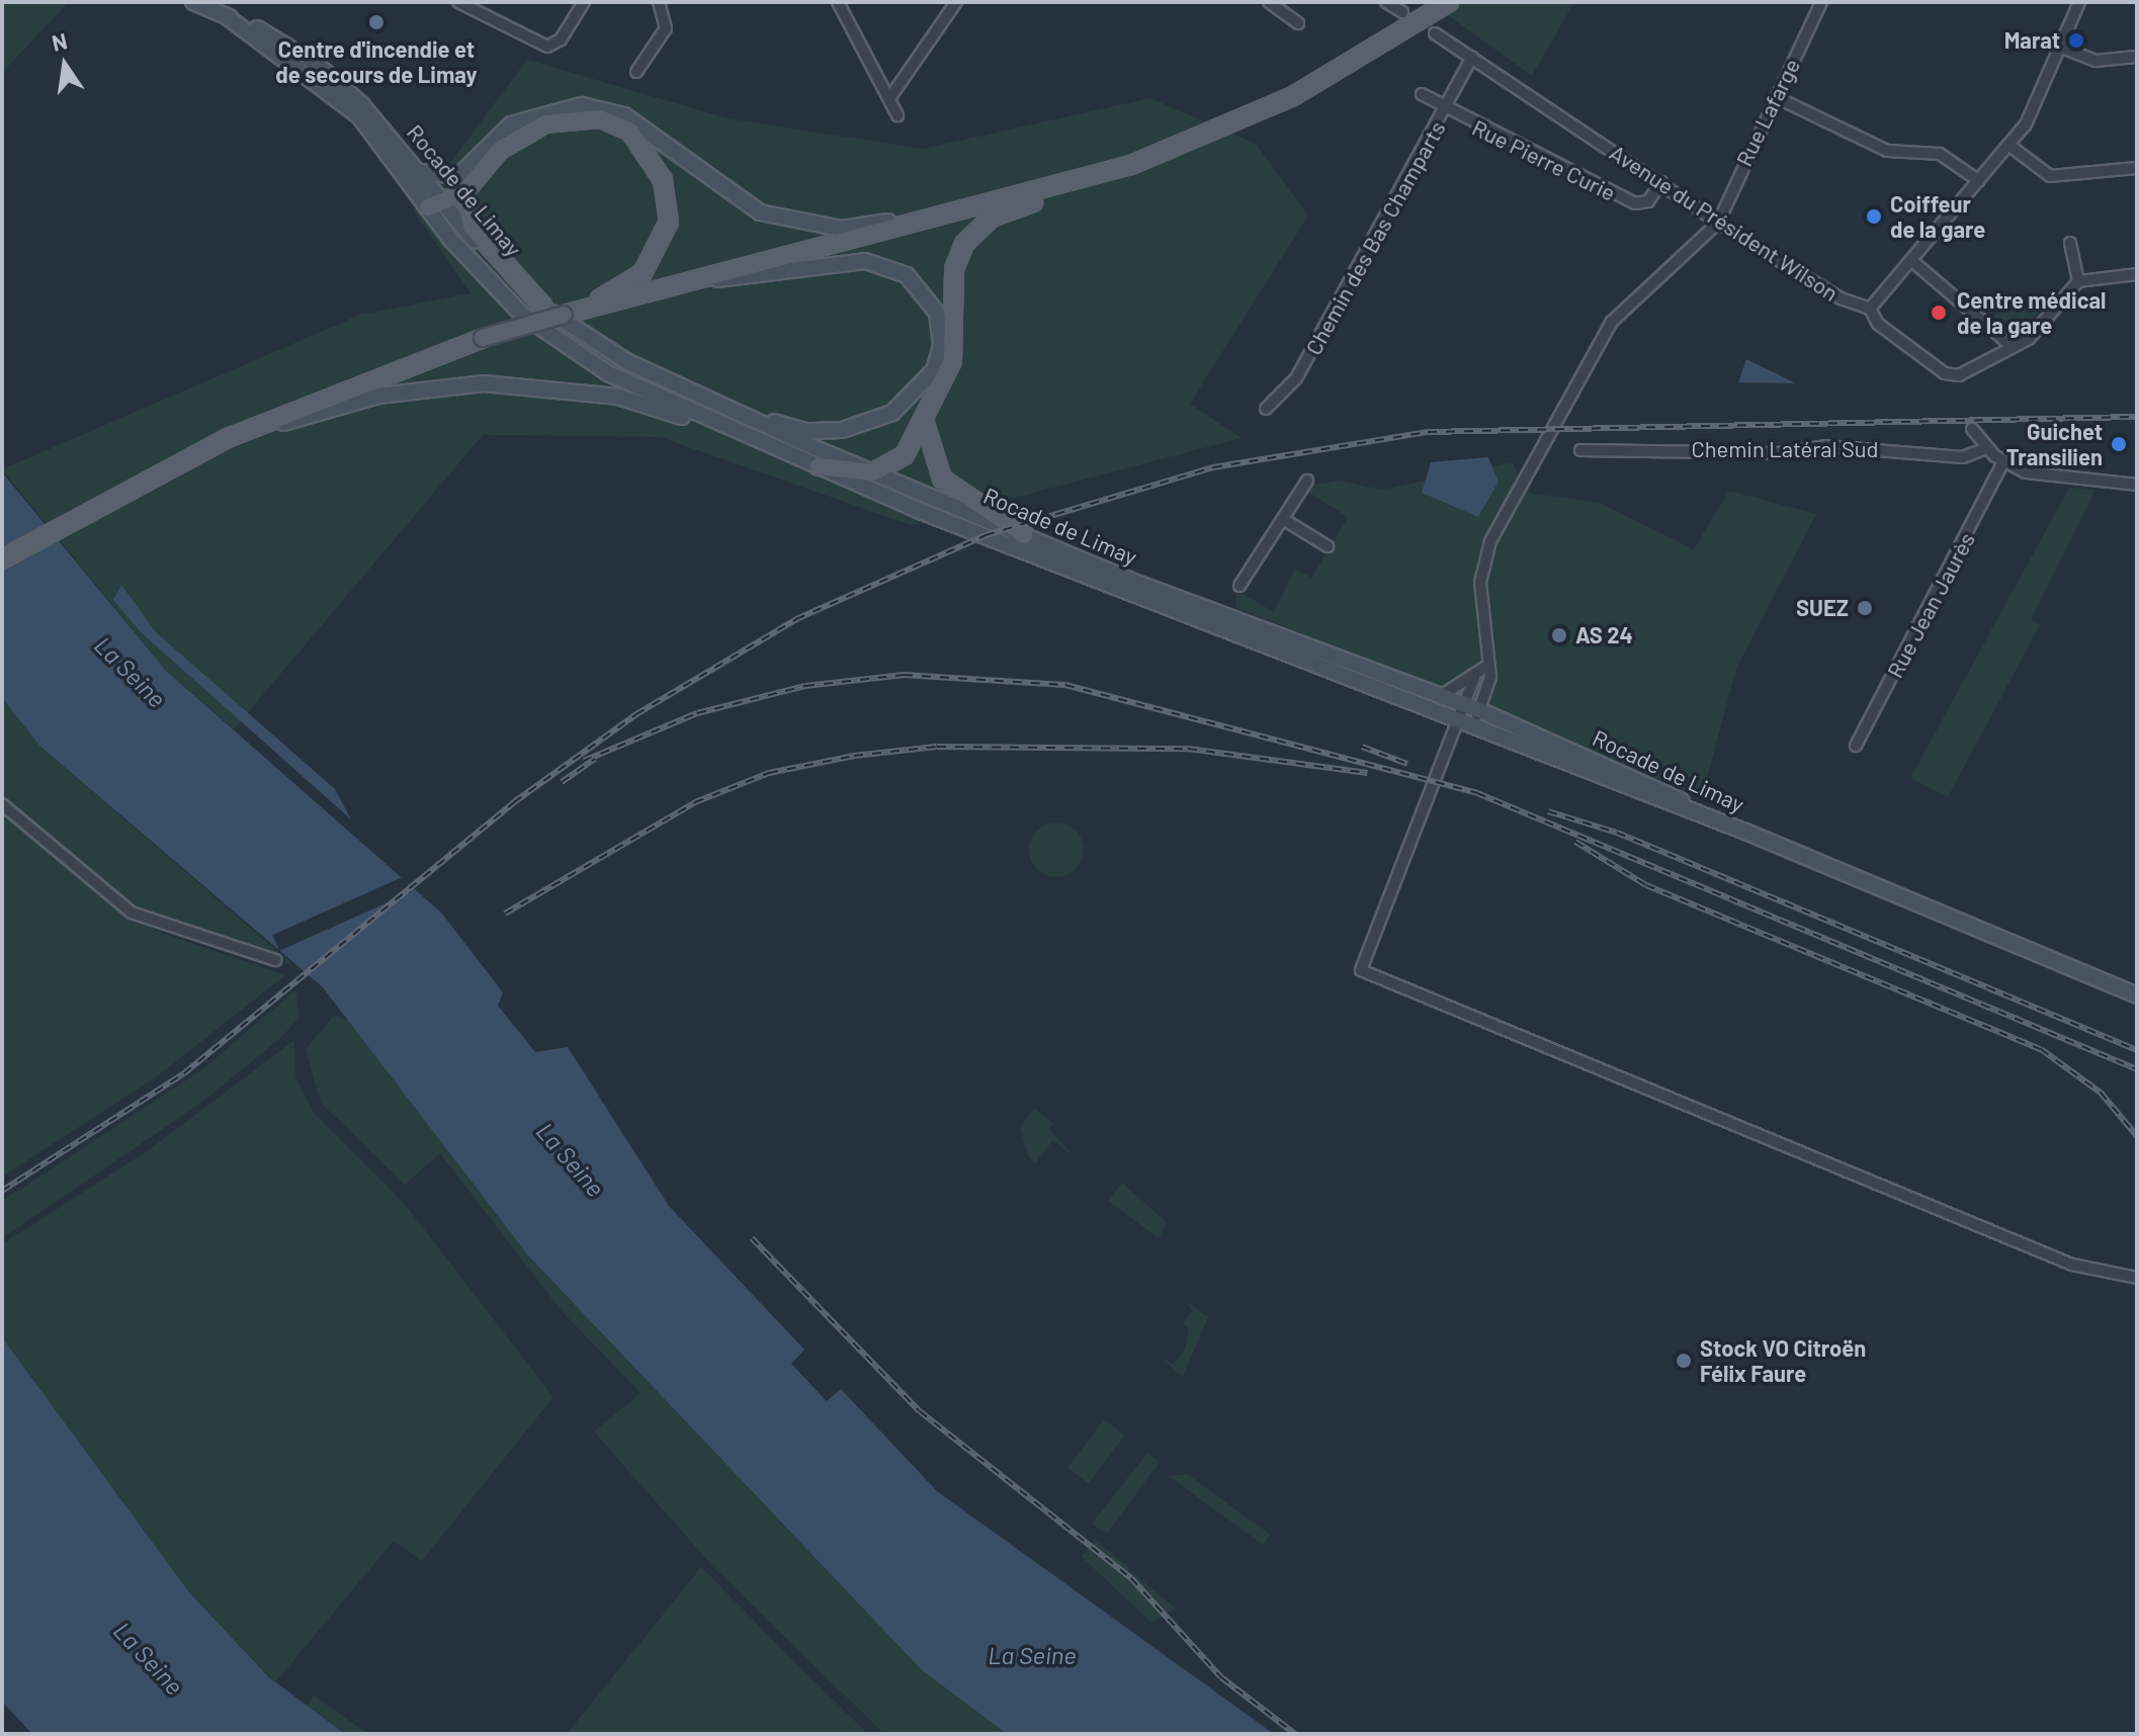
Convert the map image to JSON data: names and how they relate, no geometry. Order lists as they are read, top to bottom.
{
  "streets": {
    "main road": ["Rocade de Limay"],
    "street": [
      "Rue Lafarge",
      "Rue Pierre Curie",
      "Avenue du Président Wilson",
      "Chemin des Bas Champarts",
      "Chemin Latéral Sud",
      "Rue Jean Jaurès"
    ]
  },
  "crossings": [
    ["Rue Lafarge", "Avenue du Président Wilson"],
    ["Rue Pierre Curie", "Avenue du Président Wilson"],
    ["Rue Pierre Curie", "Chemin des Bas Champarts"],
    ["Avenue du Président Wilson", "Chemin des Bas Champarts"]
  ],
  "water": ["La Seine"],
  "places": [
    "Centre d'incendie et de secours de Limay",
    "Marat",
    "Coiffeur de la gare",
    "Centre médical de la gare",
    "Guichet Transilien",
    "SUEZ",
    "AS 24",
    "Stock VO Citroën Félix Faure"
  ],
  "north": "top"
}
